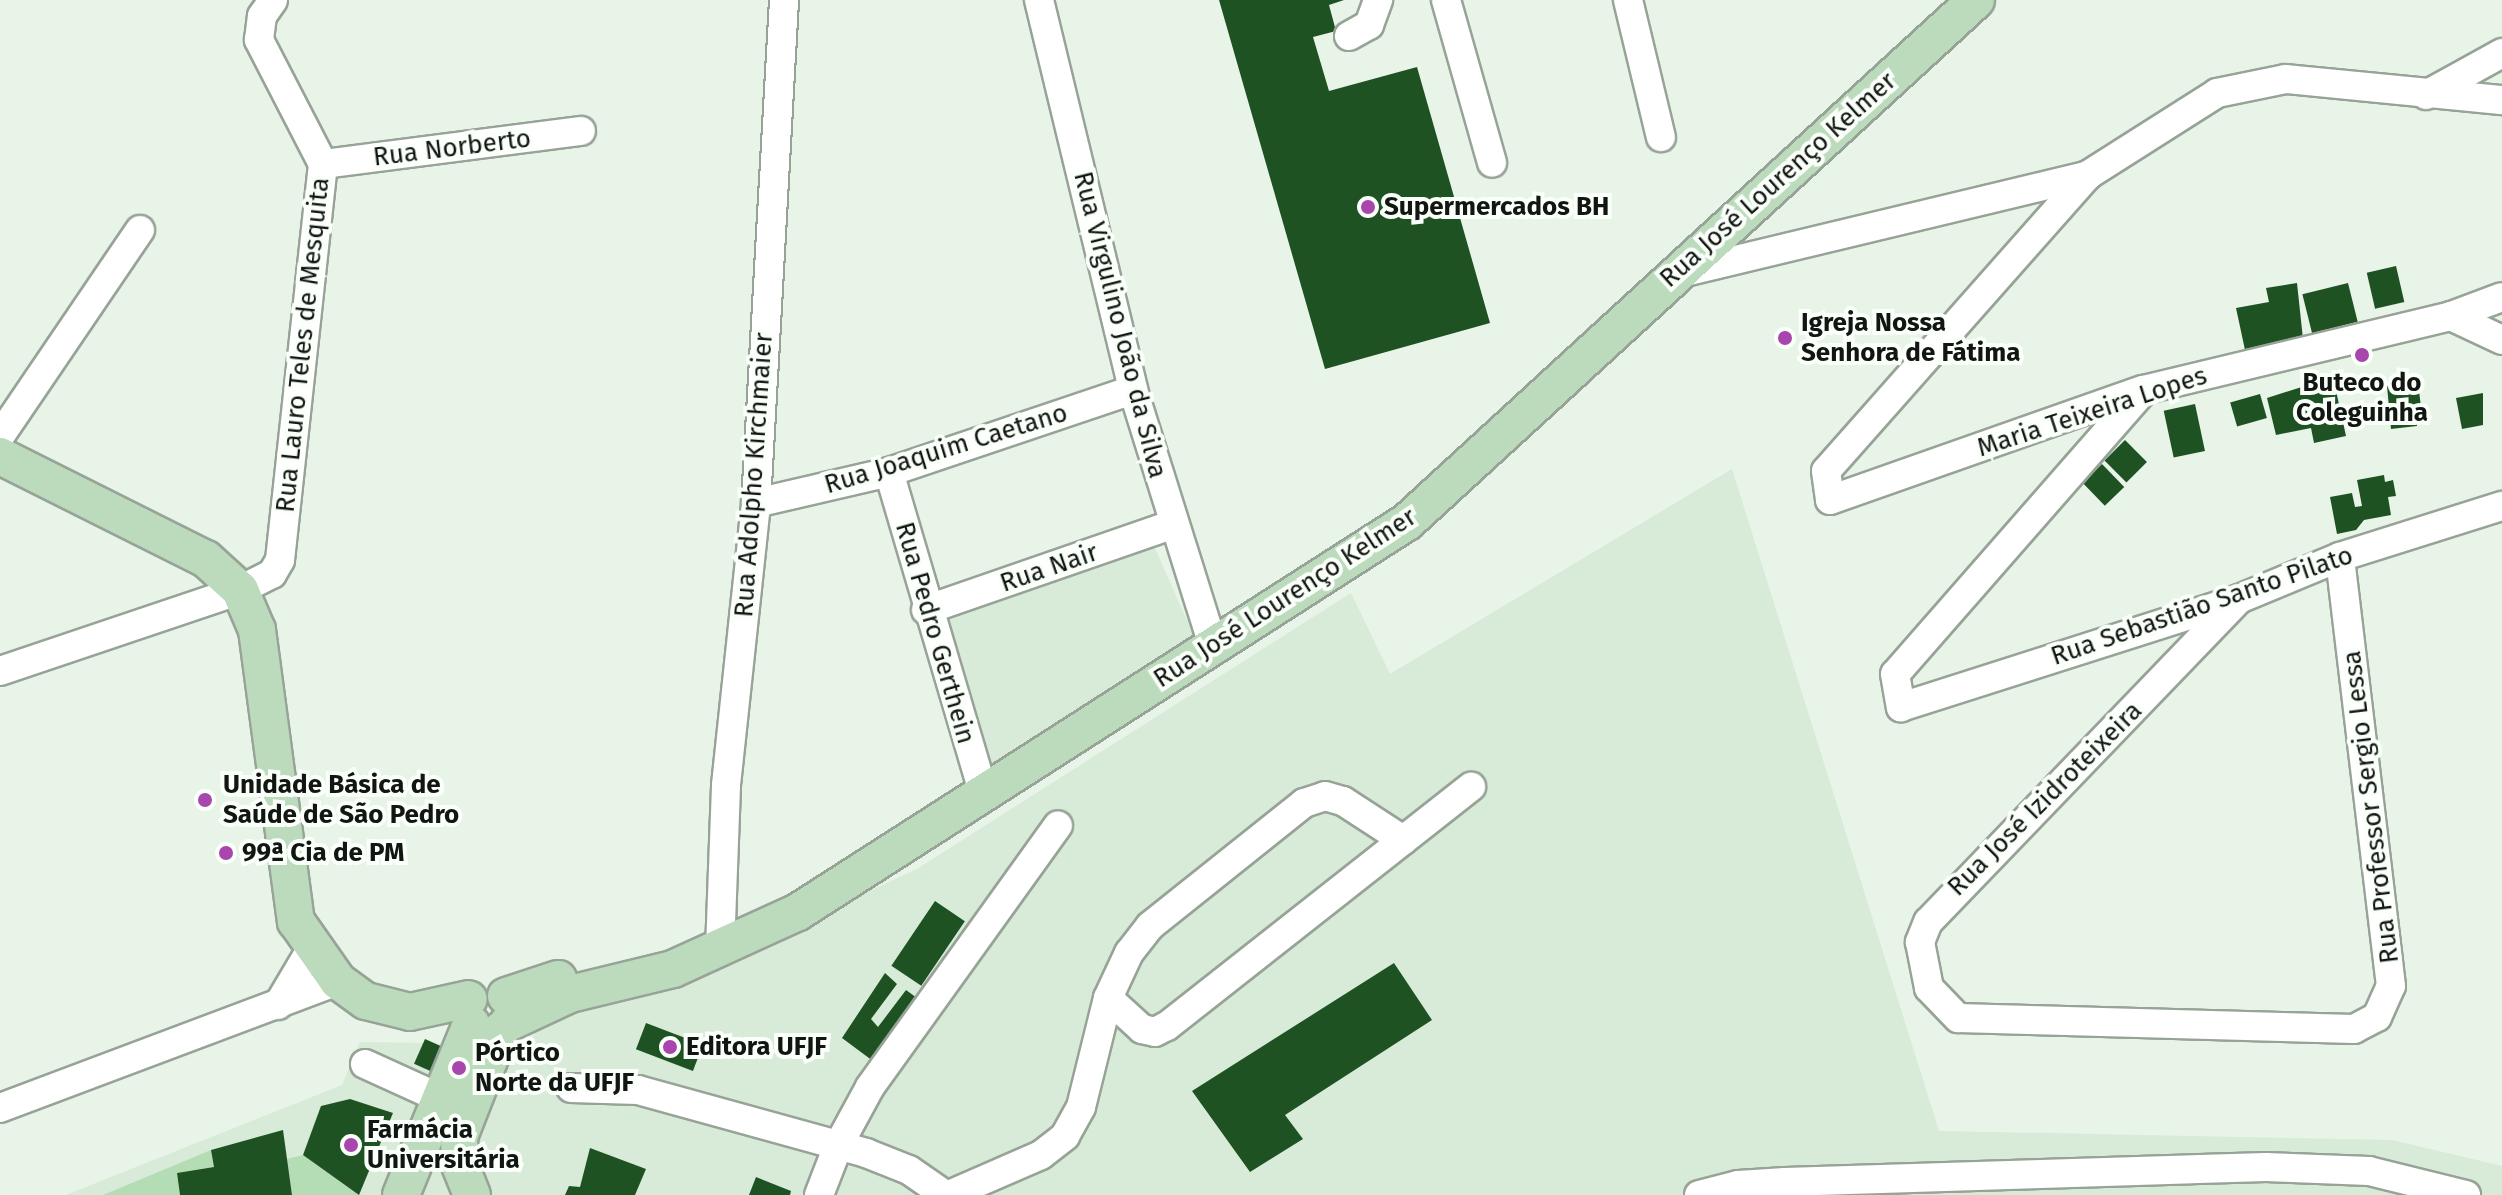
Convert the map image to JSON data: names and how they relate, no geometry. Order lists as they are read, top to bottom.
{
  "streets": {
    "main road": ["Rua José Lourenço Kelmer"],
    "street": [
      "Rua Norberto",
      "Rua Virgulino João da Silva",
      "Rua Lauro Teles de Mesquita",
      "Maria Teixeira Lopes",
      "Rua Joaquim Caetano",
      "Rua Adolpho Kirchmaier",
      "Rua Nair",
      "Rua Sebastião Santo Pilato",
      "Rua Pedro Gerthein",
      "Rua José Izidroteixeira",
      "Rua Professor Sergio Lessa"
    ]
  },
  "crossings": [
    ["Rua Norberto", "Rua Lauro Teles de Mesquita"],
    ["Rua José Lourenço Kelmer", "Rua Virgulino João da Silva"],
    ["Rua José Lourenço Kelmer", "Rua Adolpho Kirchmaier"],
    ["Rua José Lourenço Kelmer", "Rua Pedro Gerthein"],
    ["Rua Virgulino João da Silva", "Rua Joaquim Caetano"],
    ["Rua Virgulino João da Silva", "Rua Nair"],
    ["Maria Teixeira Lopes", "Rua Sebastião Santo Pilato"],
    ["Rua Joaquim Caetano", "Rua Adolpho Kirchmaier"],
    ["Rua Joaquim Caetano", "Rua Pedro Gerthein"],
    ["Rua Nair", "Rua Pedro Gerthein"],
    ["Rua Sebastião Santo Pilato", "Rua José Izidroteixeira"],
    ["Rua Sebastião Santo Pilato", "Rua Professor Sergio Lessa"],
    ["Rua José Izidroteixeira", "Rua Professor Sergio Lessa"]
  ],
  "places": [
    "Supermercados BH",
    "Igreja Nossa Senhora de Fátima",
    "Buteco do Coleguinha",
    "Unidade Básica de Saúde de São Pedro",
    "99ª Cia de PM",
    "Editora UFJF",
    "Pórtico Norte da UFJF",
    "Farmácia Universitária"
  ]
}
